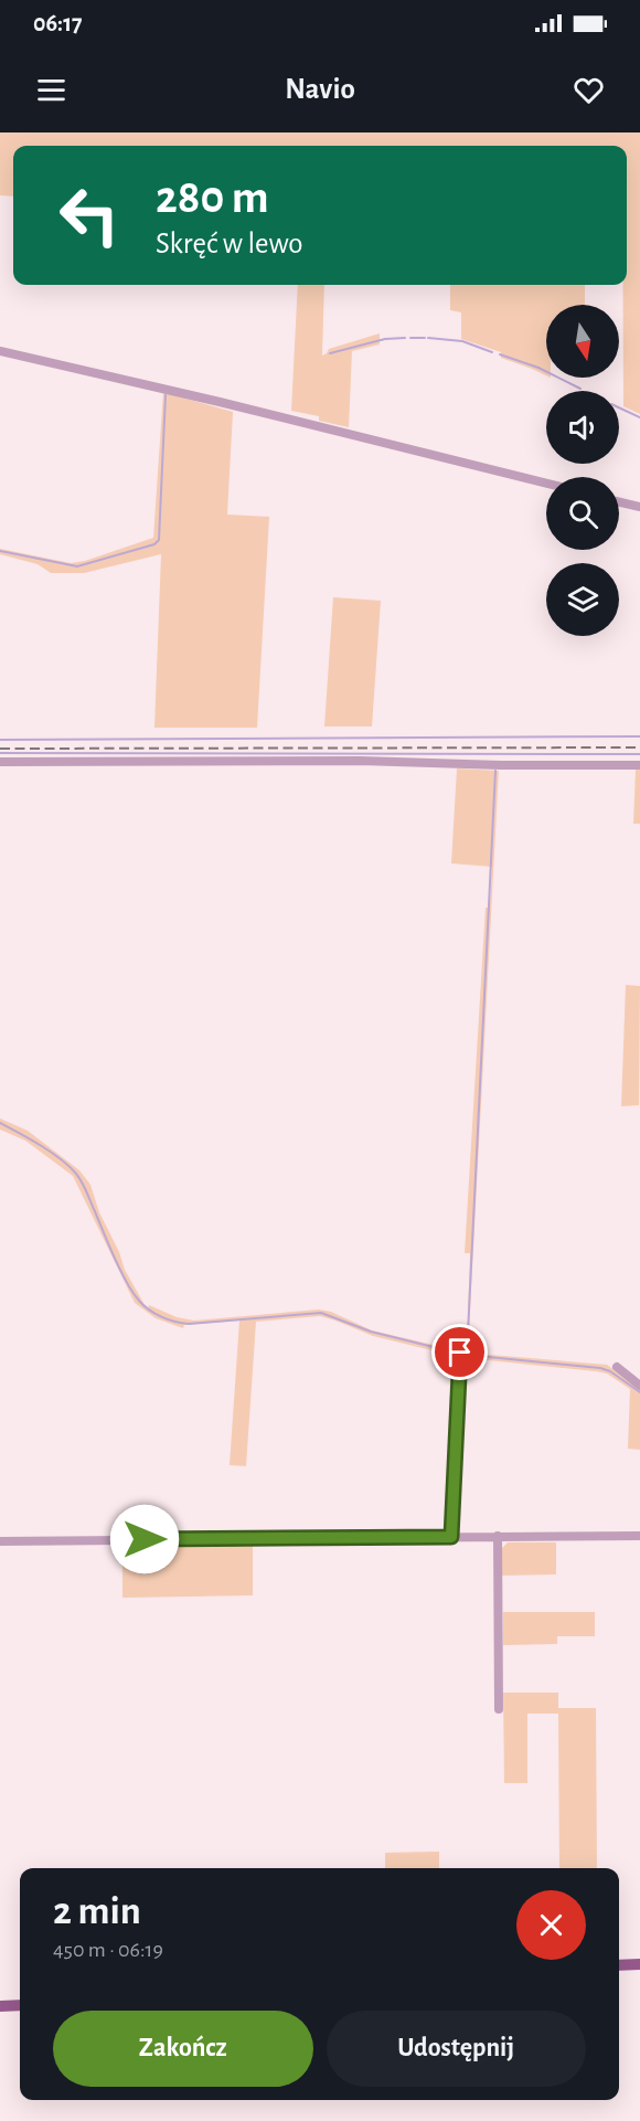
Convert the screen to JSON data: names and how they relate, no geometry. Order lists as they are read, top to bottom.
{
  "north": "bottom",
  "page": {
    "status": "06:17",
    "header": "Navio",
    "turn": ["280 m", "Skręć w lewo"],
    "heading": ["2 min", "450 m · 06:19"],
    "buttons": ["Zakończ", "Udostępnij"]
  }
}
